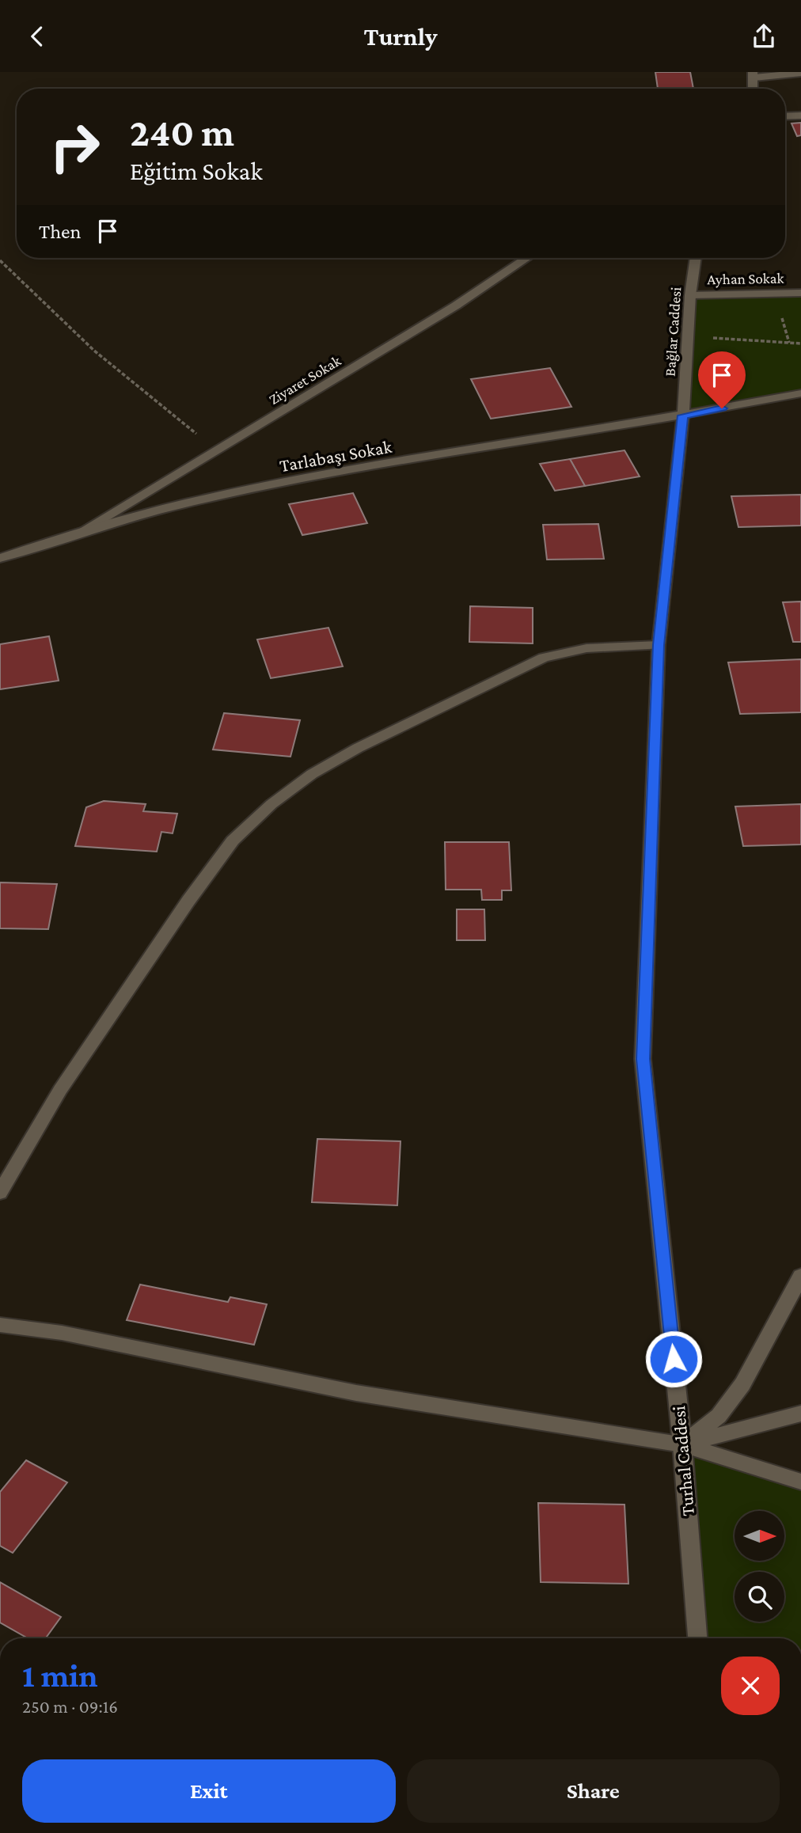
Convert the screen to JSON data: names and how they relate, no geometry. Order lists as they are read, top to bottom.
{
  "streets": {
    "street": [
      "Ayhan Sokak",
      "Bağlar Caddesi",
      "Ziyaret Sokak",
      "Tarlabaşı Sokak",
      "Turhal Caddesi"
    ]
  },
  "crossings": [
    ["Ayhan Sokak", "Bağlar Caddesi"],
    ["Bağlar Caddesi", "Tarlabaşı Sokak"],
    ["Bağlar Caddesi", "Turhal Caddesi"],
    ["Ziyaret Sokak", "Tarlabaşı Sokak"],
    ["Tarlabaşı Sokak", "Turhal Caddesi"]
  ],
  "north": "right",
  "page": {
    "header": "Turnly",
    "turn": ["240 m", "Eğitim Sokak"],
    "then": "Then",
    "heading": ["1 min", "250 m · 09:16"],
    "buttons": ["Exit", "Share"]
  }
}
